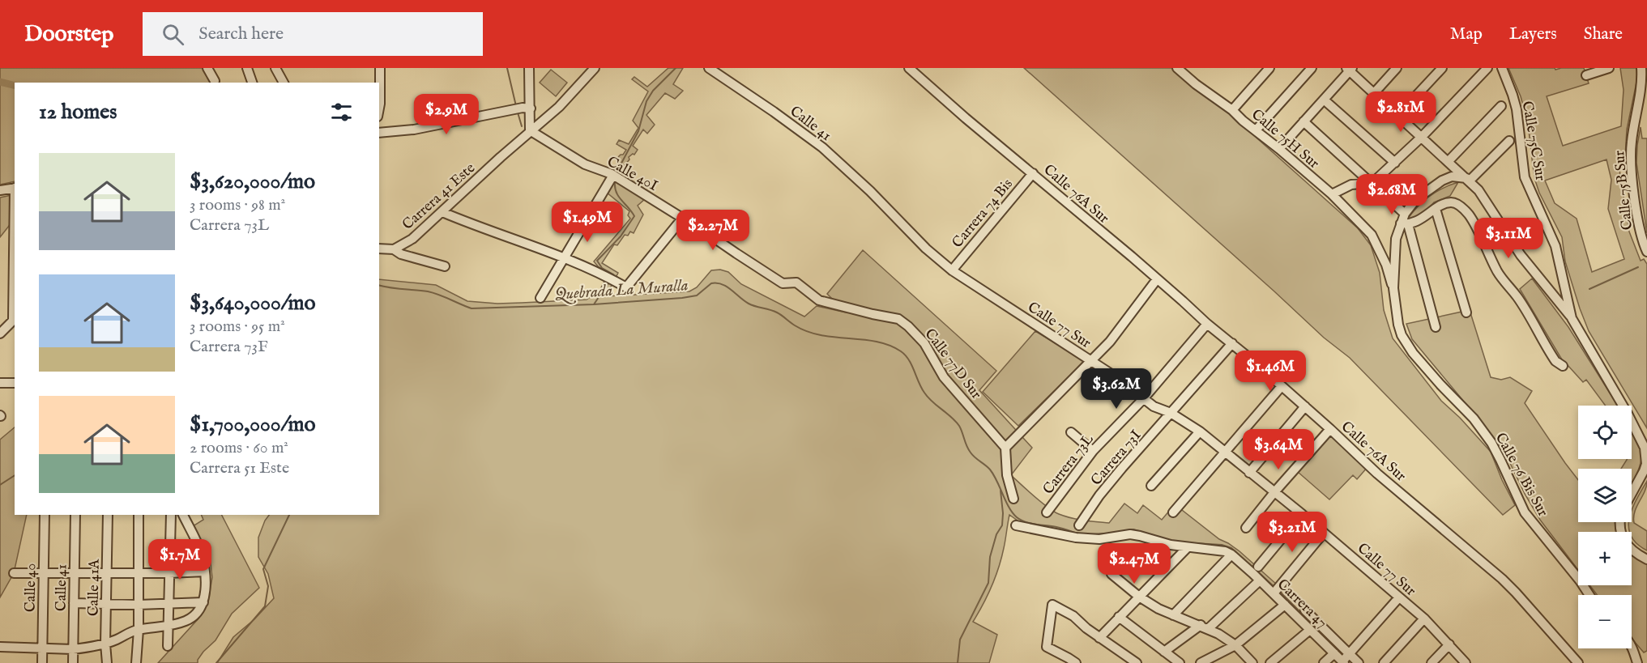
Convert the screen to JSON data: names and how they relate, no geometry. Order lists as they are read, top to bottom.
{
  "streets": {
    "street": [
      "Calle 41",
      "Calle 75H Sur",
      "Calle 75C Sur",
      "Calle 40I",
      "Calle 75B Sur",
      "Calle 76A Sur",
      "Carrera 41 Este",
      "Carrera 74 Bis",
      "Calle 77 Sur",
      "Calle 77D Sur",
      "Carrera 73I",
      "Carrera 73L",
      "Calle 76 Bis Sur",
      "Calle 40",
      "Calle 41A",
      "Carrera 47"
    ]
  },
  "crossings": [
    ["Calle 41", "Calle 77 Sur"],
    ["Calle 75H Sur", "Calle 76 Bis Sur"],
    ["Calle 40I", "Carrera 41 Este"],
    ["Calle 40I", "Calle 77D Sur"],
    ["Calle 76A Sur", "Carrera 74 Bis"],
    ["Calle 76A Sur", "Carrera 73I"],
    ["Calle 76A Sur", "Carrera 73L"],
    ["Carrera 74 Bis", "Calle 77 Sur"],
    ["Calle 77 Sur", "Carrera 73I"],
    ["Calle 77 Sur", "Carrera 73L"]
  ],
  "water": ["Quebrada La Muralla"],
  "page": {
    "header": "Doorstep",
    "search": "Search here",
    "nav": ["Map", "Layers", "Share"],
    "heading": "12 homes",
    "price": [
      "$2.81M",
      "$2.9M",
      "$2.68M",
      "$1.49M",
      "$2.27M",
      "$3.11M",
      "$1.46M",
      "$3.62M",
      "$3.64M",
      "$3.21M",
      "$1.7M",
      "$2.47M"
    ],
    "list": [
      {
        "name": "$3,620,000/mo",
        "note": "3 rooms · 98 m² · Carrera 73L"
      },
      {
        "name": "$3,640,000/mo",
        "note": "3 rooms · 95 m² · Carrera 73F"
      },
      {
        "name": "$1,700,000/mo",
        "note": "2 rooms · 60 m² · Carrera 51 Este"
      }
    ],
    "map_buttons": ["+", "−"]
  }
}
